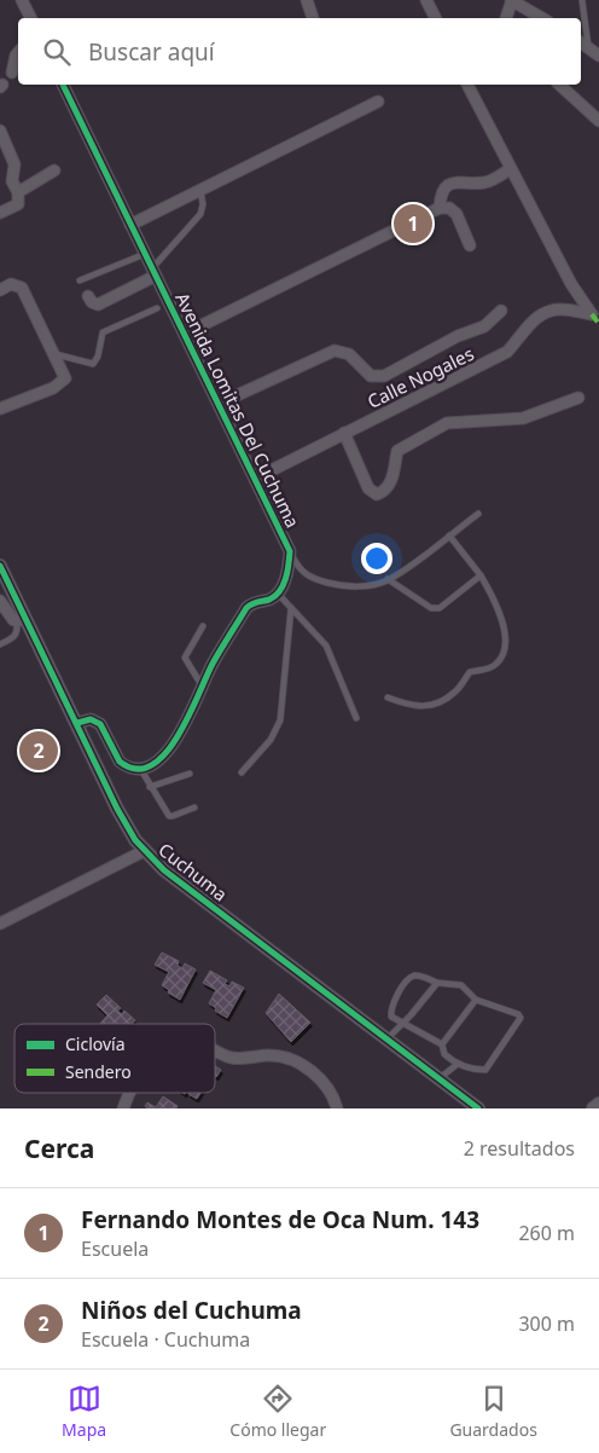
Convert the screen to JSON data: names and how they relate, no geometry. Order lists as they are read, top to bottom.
{
  "streets": {
    "street": ["Calle Nogales", "Avenida Lomitas Del Cuchuma", "Cuchuma"]
  },
  "crossings": [
    ["Calle Nogales", "Avenida Lomitas Del Cuchuma"]
  ],
  "legend": ["Ciclovía", "Sendero"],
  "page": {
    "search": "Buscar aquí",
    "pins": ["1", "2"],
    "heading": ["Cerca", "2 resultados"],
    "list": [
      {
        "mark": "1",
        "name": "Fernando Montes de Oca Num. 143",
        "note": "Escuela",
        "value": "260 m"
      },
      {
        "mark": "2",
        "name": "Niños del Cuchuma",
        "note": "Escuela · Cuchuma",
        "value": "300 m"
      }
    ],
    "nav": ["Mapa", "Cómo llegar", "Guardados"]
  }
}
